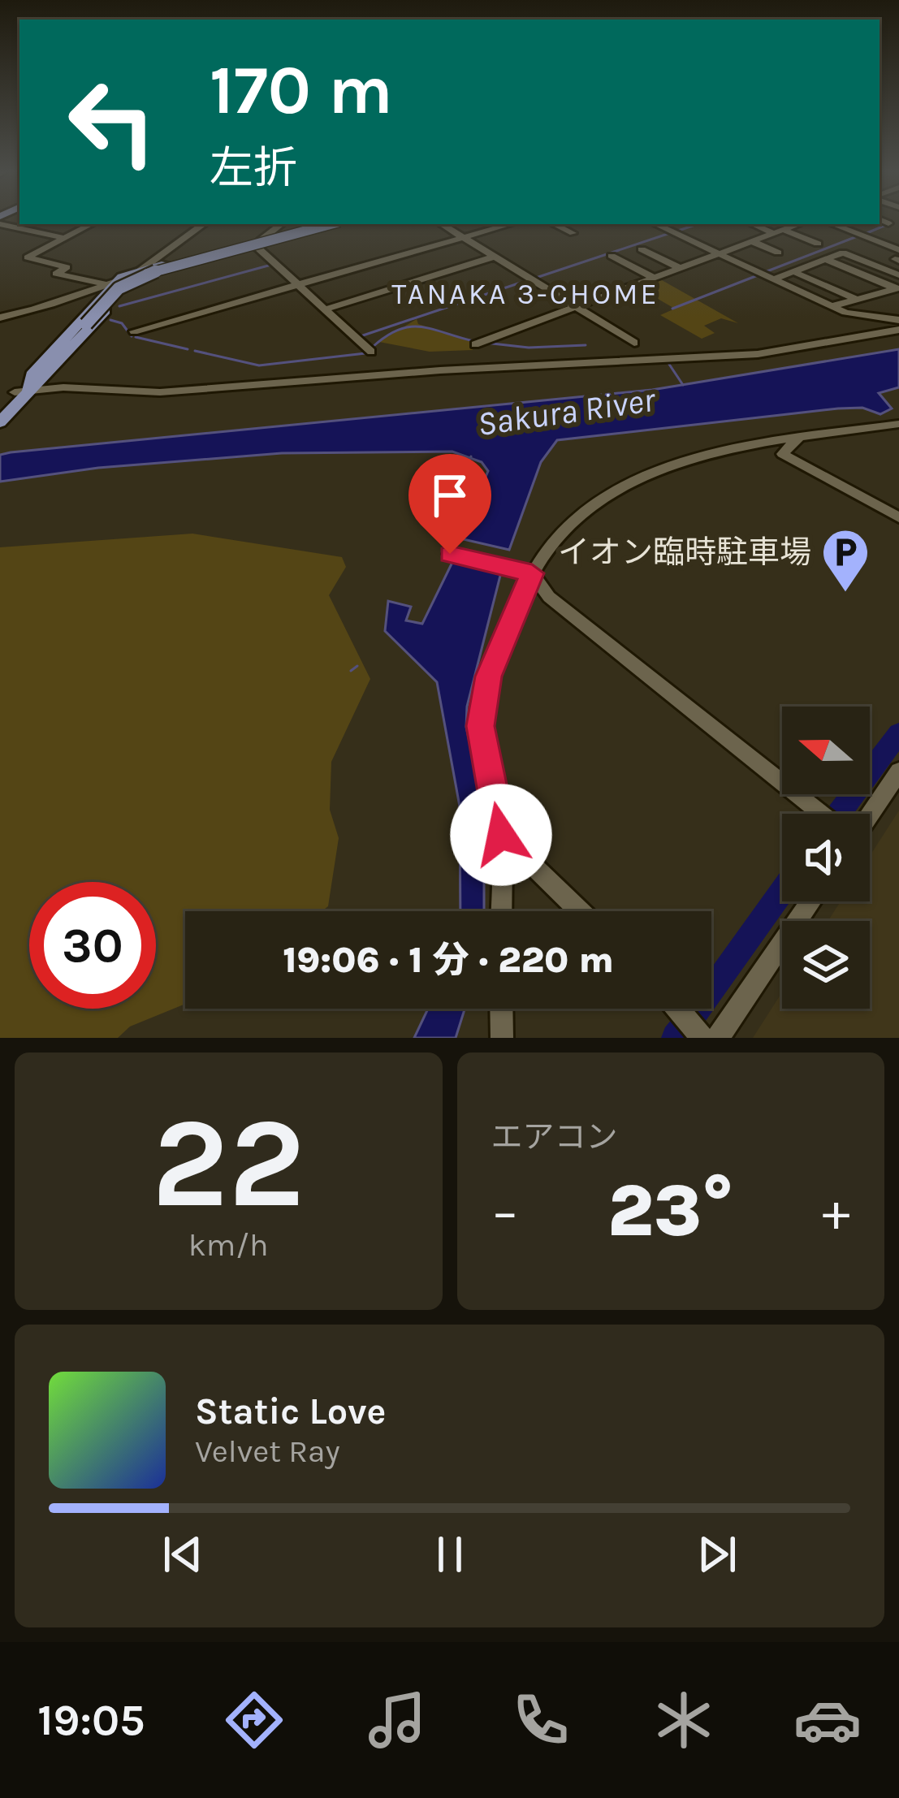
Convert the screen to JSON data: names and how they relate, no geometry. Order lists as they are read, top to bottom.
{
  "districts": ["TANAKA 3-CHOME"],
  "water": ["Sakura River"],
  "places": {
    "parking": ["イオン臨時駐車場"]
  },
  "north": "left",
  "page": {
    "turn": ["170 m", "左折"],
    "limit": "30",
    "trip": "19:06 · 1 分 · 220 m",
    "tile": [
      ["22", "km/h"],
      "エアコン"
    ],
    "heat": ["−", "23°", "+"],
    "song": ["Static Love", "Velvet Ray"],
    "tabs": "19:05"
  }
}
